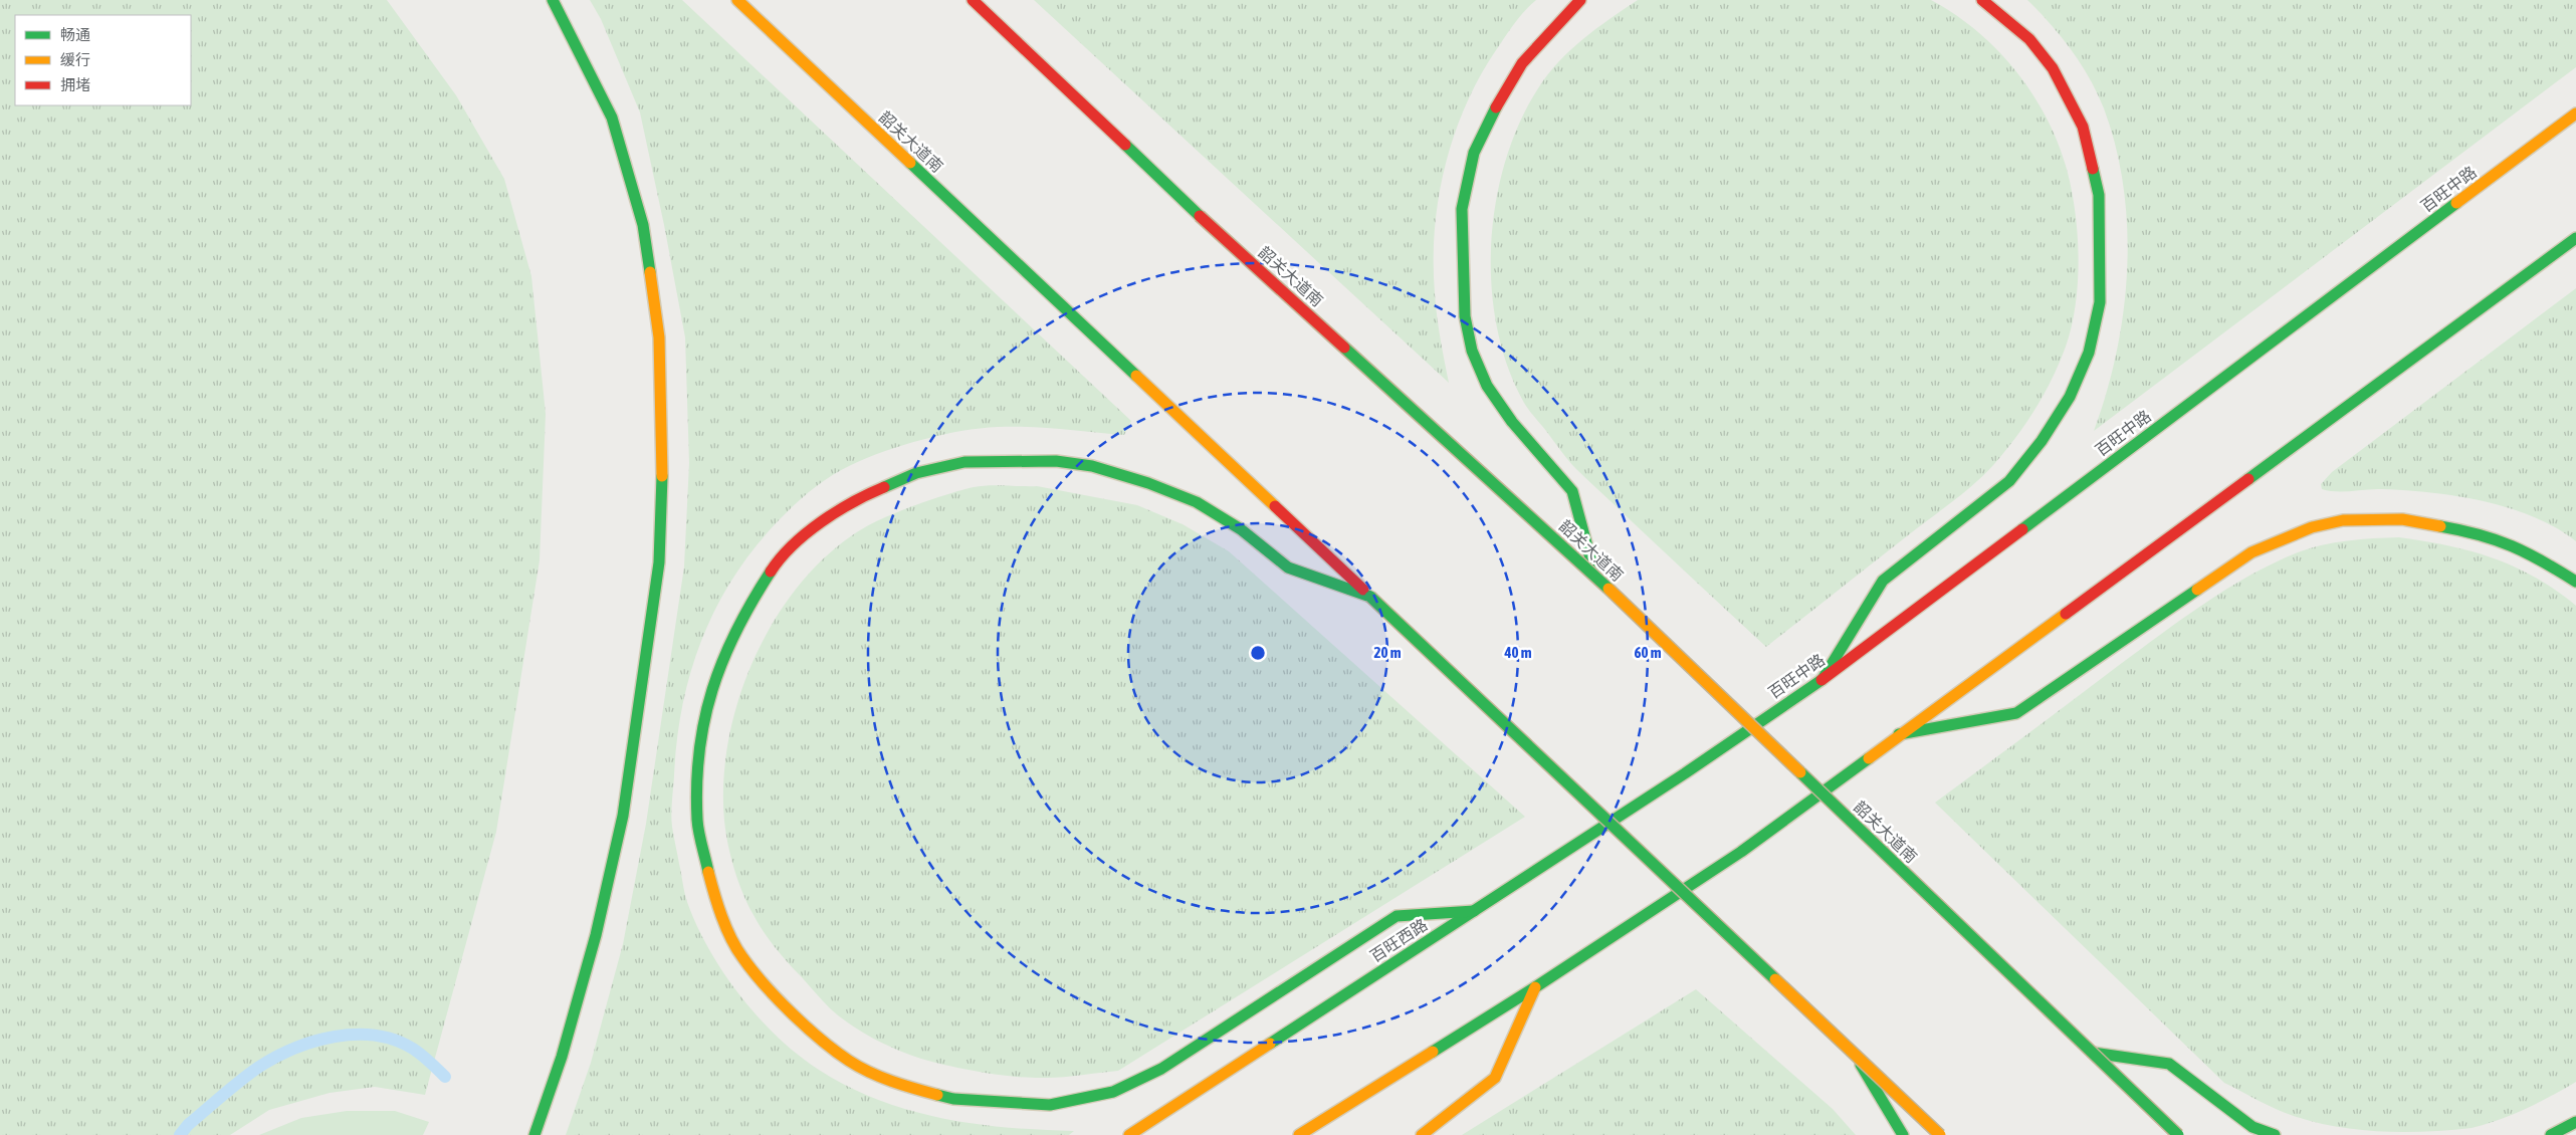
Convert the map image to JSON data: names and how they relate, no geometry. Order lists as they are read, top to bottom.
{
  "streets": {
    "main road": ["韶关大道南", "百旺中路", "百旺西路"]
  },
  "crossings": [
    ["百旺中路", "百旺西路"]
  ],
  "legend": ["畅通", "缓行", "拥堵"],
  "rings": ["20 m", "40 m", "60 m"]
}
